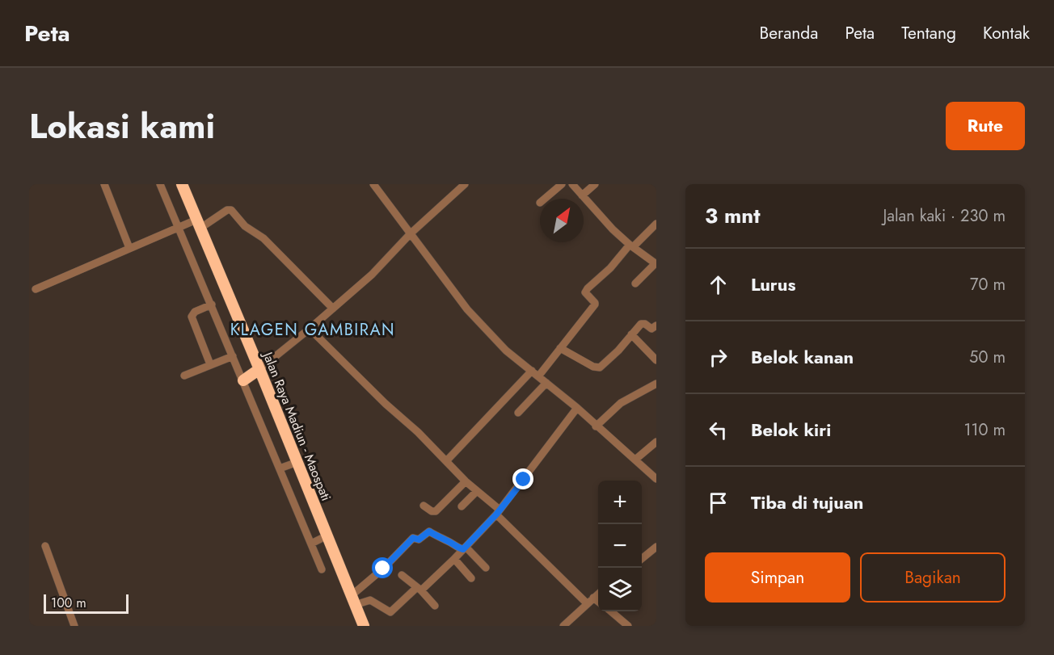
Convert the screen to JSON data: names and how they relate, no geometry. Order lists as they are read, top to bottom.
{
  "streets": {
    "highway": ["Jalan Raya Madiun - Maospati"]
  },
  "districts": ["KLAGEN GAMBIRAN"],
  "scale_bar": "100 m",
  "north": "top right",
  "page": {
    "header": "Peta",
    "nav": [
      "Beranda",
      "Peta",
      "Tentang",
      "Kontak"
    ],
    "title": "Lokasi kami",
    "buttons": [
      "Rute",
      ["Simpan", "Bagikan"]
    ],
    "heading": ["3 mnt", "Jalan kaki · 230 m"],
    "list": [
      ["Lurus", "70 m"],
      ["Belok kanan", "50 m"],
      ["Belok kiri", "110 m"],
      "Tiba di tujuan"
    ],
    "map_buttons": ["+", "−"],
    "scale": "100 m"
  }
}
